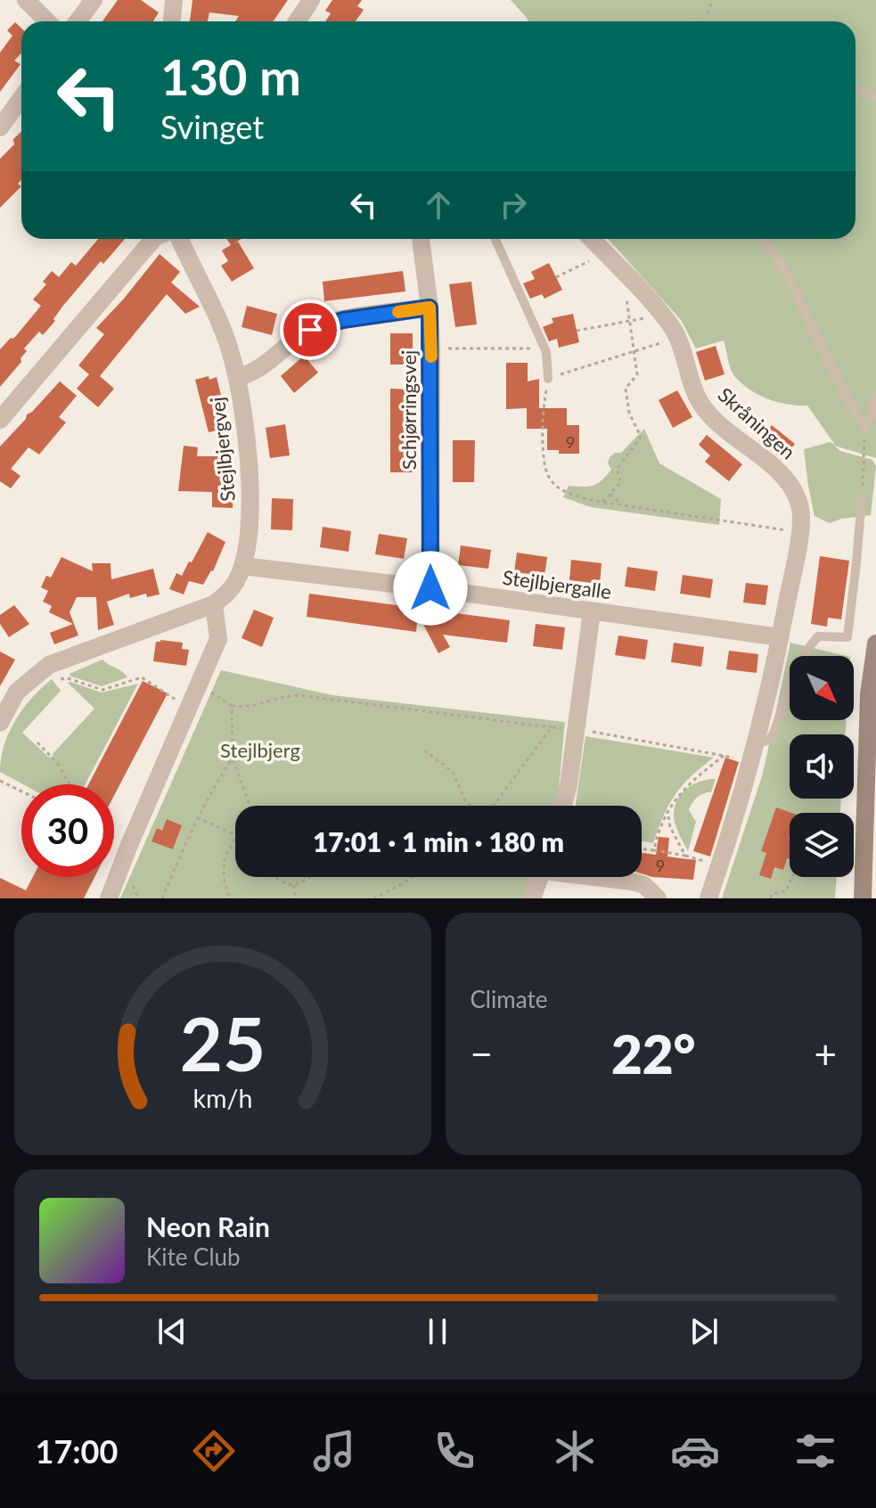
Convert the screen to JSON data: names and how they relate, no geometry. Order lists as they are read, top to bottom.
{
  "streets": {
    "street": [
      "Schjørringsvej",
      "Skråningen",
      "Stejlbjergvej",
      "Stejlbjergalle"
    ]
  },
  "crossings": [
    ["Schjørringsvej", "Stejlbjergalle"],
    ["Skråningen", "Stejlbjergalle"],
    ["Stejlbjergvej", "Stejlbjergalle"]
  ],
  "parks": ["Stejlbjerg"],
  "house_numbers": ["9", "9"],
  "north": "bottom right",
  "page": {
    "turn": ["130 m", "Svinget"],
    "limit": "30",
    "trip": "17:01 · 1 min · 180 m",
    "tile": "Climate",
    "heat": ["−", "22°", "+"],
    "song": ["Neon Rain", "Kite Club"],
    "tabs": "17:00",
    "gauge": ["25", "km/h"]
  }
}
